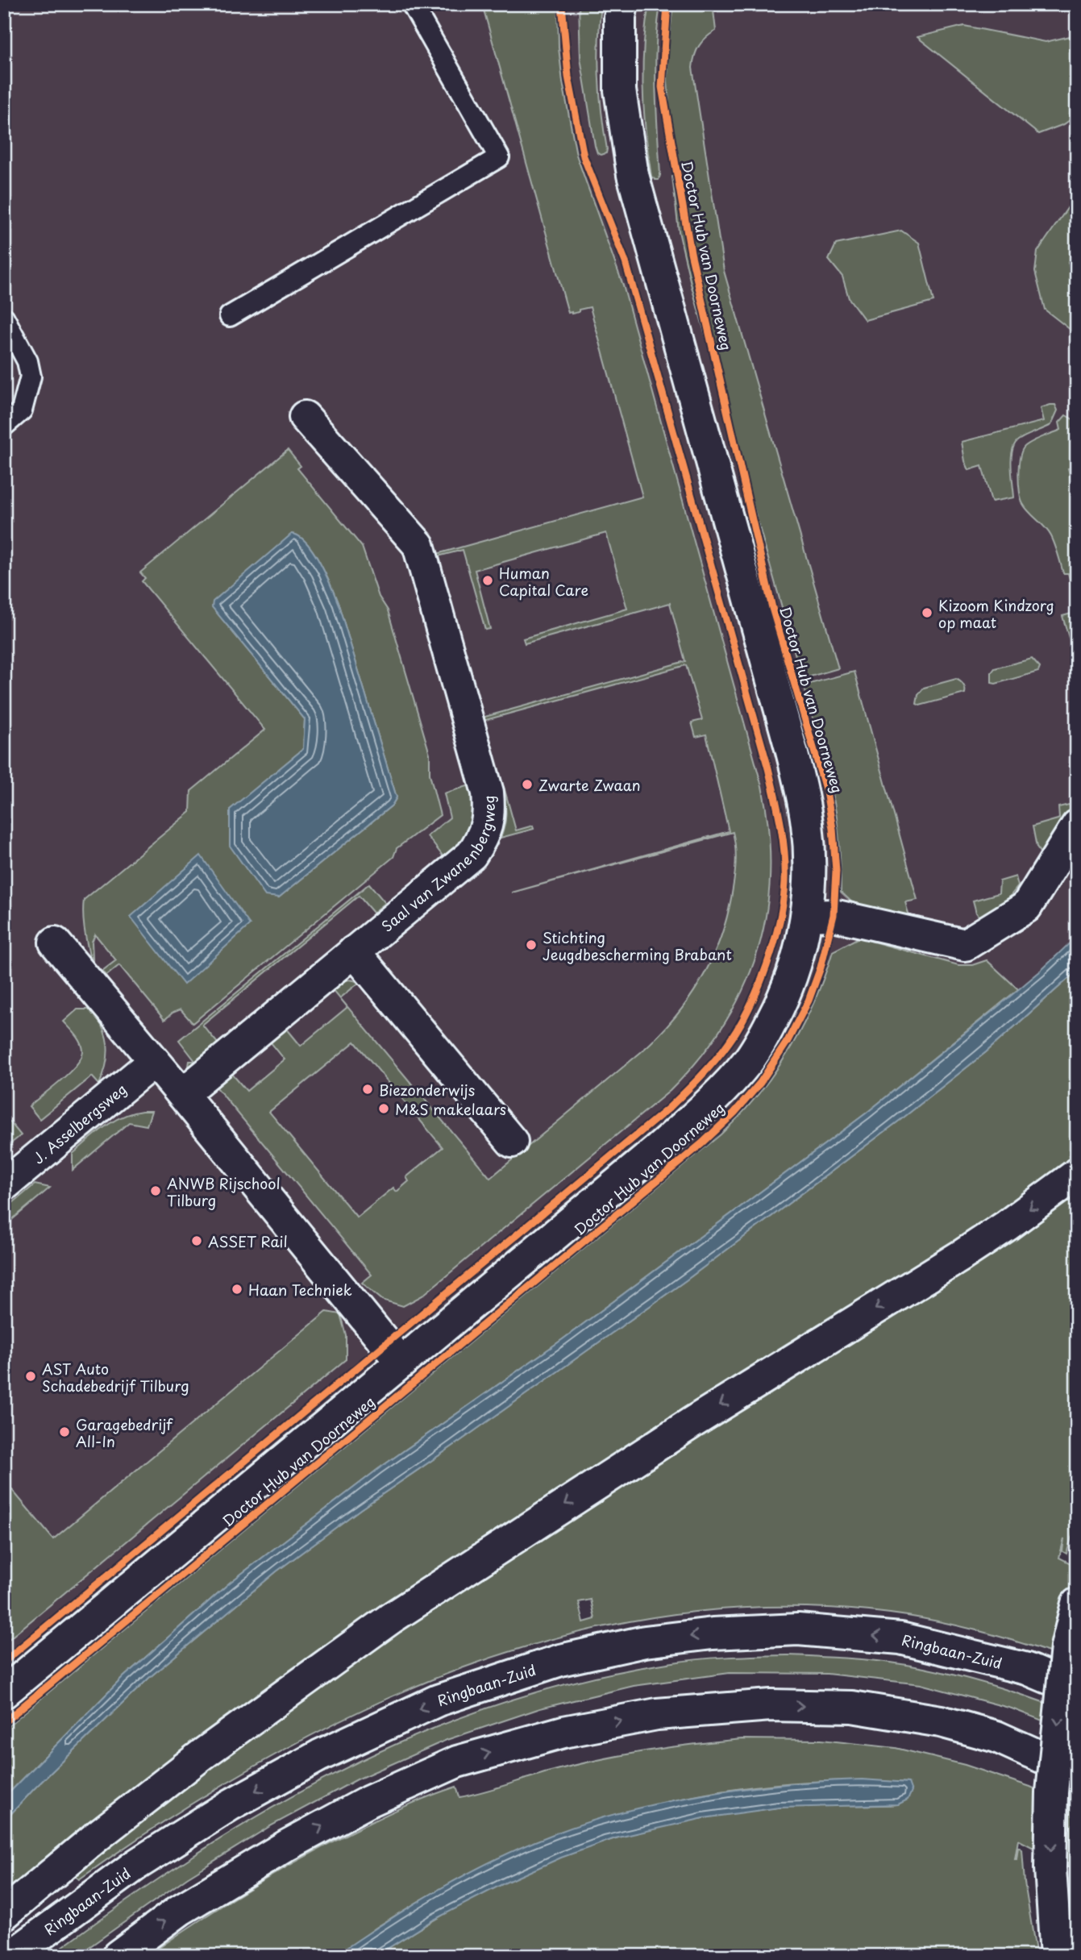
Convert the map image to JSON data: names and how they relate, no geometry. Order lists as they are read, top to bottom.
{
  "streets": {
    "street": [
      "Doctor Hub van Doorneweg",
      "Saal van Zwanenbergweg",
      "J. Asselbergsweg",
      "Ringbaan-Zuid"
    ]
  },
  "places": [
    "Human Capital Care",
    "Kizoom Kindzorg op maat",
    "Zwarte Zwaan",
    "Stichting Jeugdbescherming Brabant",
    "Biezonderwijs",
    "M&S makelaars",
    "ANWB Rijschool Tilburg",
    "ASSET Rail",
    "Haan Techniek",
    "AST Auto Schadebedrijf Tilburg",
    "Garagebedrijf All-In"
  ]
}
